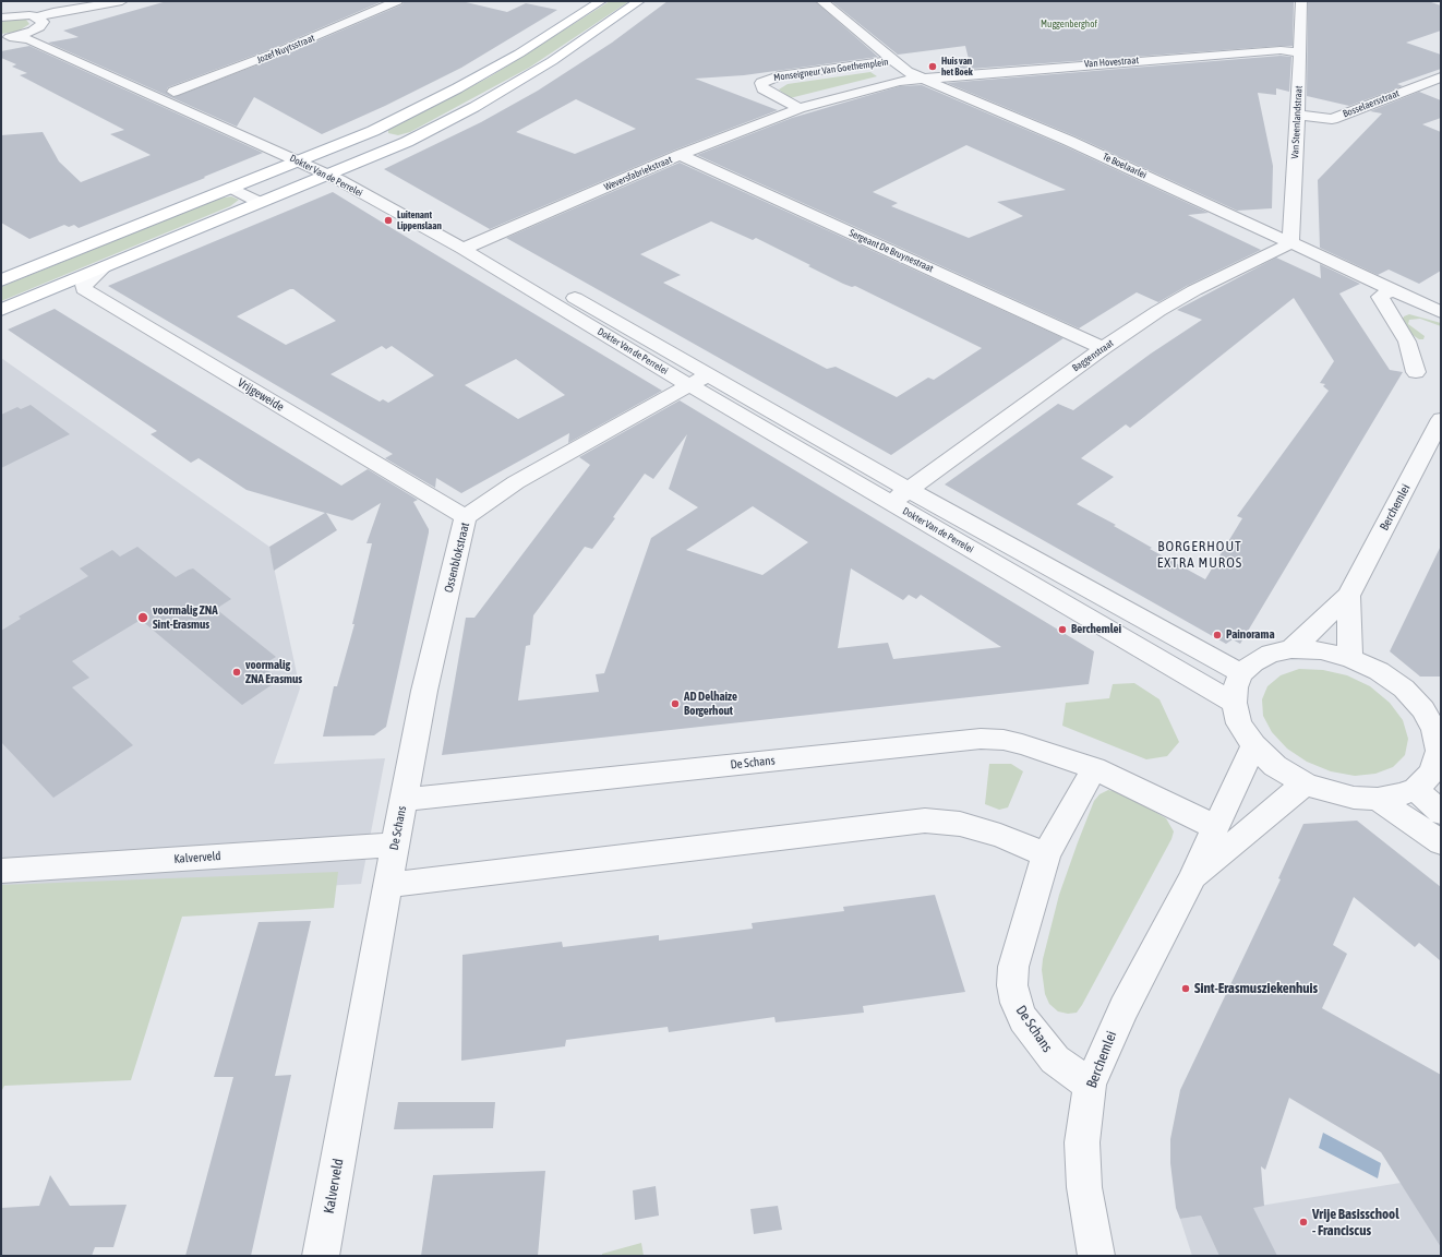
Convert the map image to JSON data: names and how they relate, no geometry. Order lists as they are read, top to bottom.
{
  "streets": {
    "street": [
      "Jozef Nuytsstraat",
      "Van Hovestraat",
      "Monseigneur Van Goethemplein",
      "Bosselaersstraat",
      "Van Steenlandstraat",
      "Te Boelaarlei",
      "Weversfabriekstraat",
      "Dokter Van de Perrelei",
      "Sergeant De Bruynestraat",
      "Baggenstraat",
      "Vrijgeweide",
      "Berchemlei",
      "Ossenblokstraat",
      "De Schans",
      "Kalverveld"
    ]
  },
  "crossings": [
    ["Van Hovestraat", "Monseigneur Van Goethemplein"],
    ["Van Hovestraat", "Van Steenlandstraat"],
    ["Van Hovestraat", "Te Boelaarlei"],
    ["Monseigneur Van Goethemplein", "Te Boelaarlei"],
    ["Monseigneur Van Goethemplein", "Weversfabriekstraat"],
    ["Bosselaersstraat", "Van Steenlandstraat"],
    ["Van Steenlandstraat", "Te Boelaarlei"],
    ["Van Steenlandstraat", "Baggenstraat"],
    ["Te Boelaarlei", "Baggenstraat"],
    ["Weversfabriekstraat", "Dokter Van de Perrelei"],
    ["Weversfabriekstraat", "Sergeant De Bruynestraat"],
    ["Dokter Van de Perrelei", "Baggenstraat"],
    ["Dokter Van de Perrelei", "Ossenblokstraat"],
    ["Sergeant De Bruynestraat", "Baggenstraat"],
    ["Vrijgeweide", "Ossenblokstraat"],
    ["Berchemlei", "De Schans"],
    ["Ossenblokstraat", "De Schans"],
    ["De Schans", "Kalverveld"]
  ],
  "districts": ["BORGERHOUT EXTRA MUROS"],
  "parks": ["Muggenberghof"],
  "places": [
    "Huis van het Boek",
    "Luitenant Lippenslaan",
    "voormalig ZNA Sint-Erasmus",
    "Berchemlei",
    "Painorama",
    "voormalig ZNA Erasmus",
    "AD Delhaize Borgerhout",
    "Sint-Erasmusziekenhuis",
    "Vrije Basisschool - Franciscus"
  ]
}
